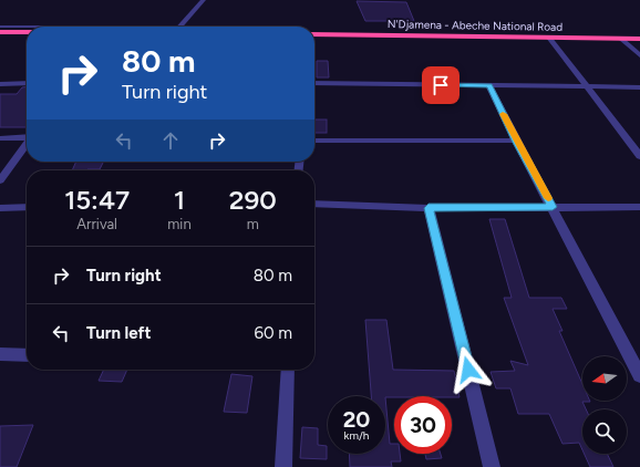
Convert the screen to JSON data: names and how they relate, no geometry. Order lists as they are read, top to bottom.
{
  "streets": {
    "highway": ["N'Djamena - Abeche National Road"]
  },
  "north": "left",
  "page": {
    "turn": ["80 m", "Turn right"],
    "eta": [
      "15:47",
      "Arrival",
      "1",
      "min",
      "290",
      "m"
    ],
    "list": [
      {
        "name": "Turn right",
        "value": "80 m"
      },
      {
        "name": "Turn left",
        "value": "60 m"
      }
    ],
    "speed": "20 km/h",
    "limit": "30"
  }
}
